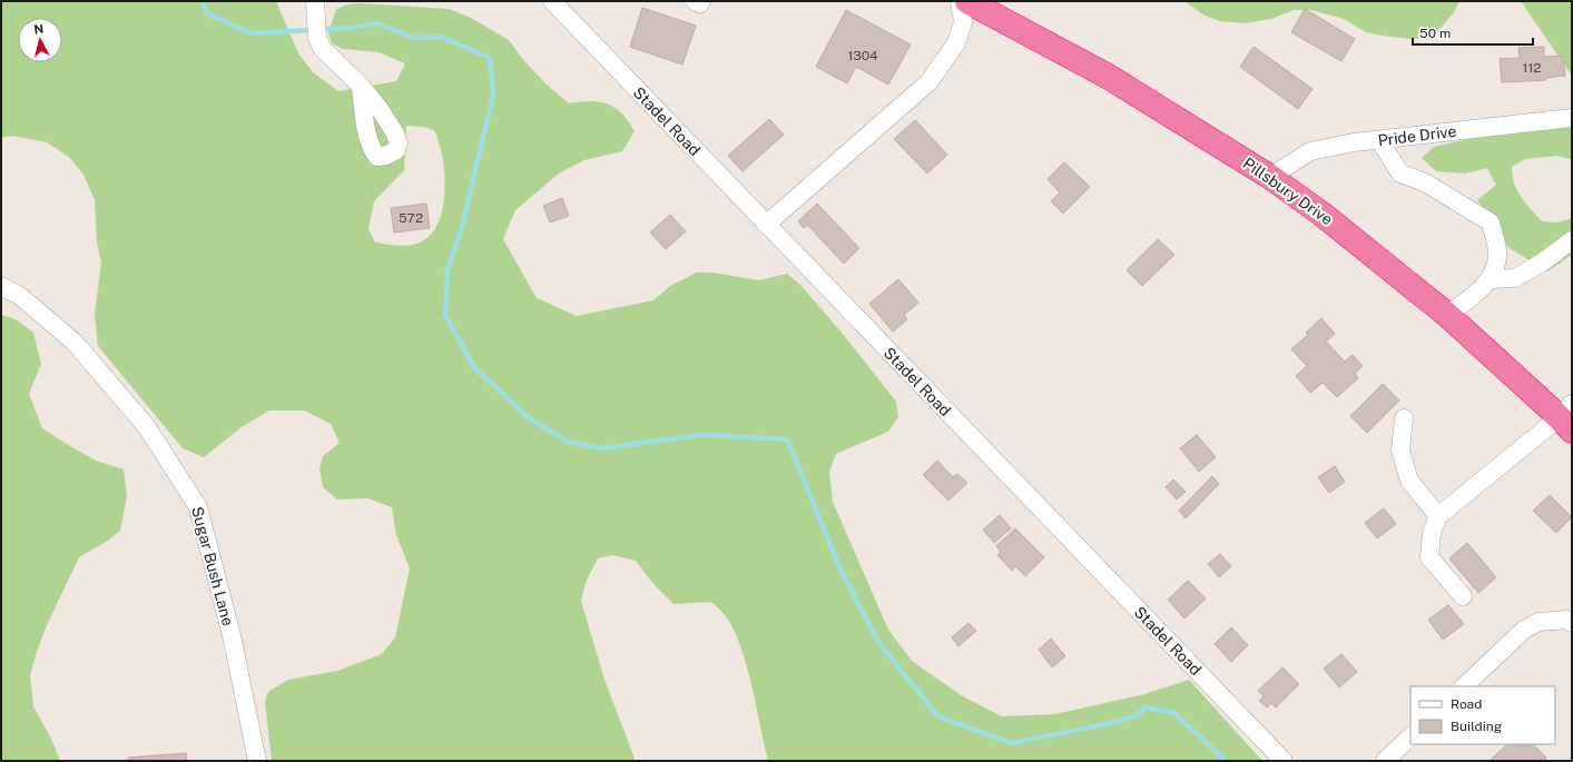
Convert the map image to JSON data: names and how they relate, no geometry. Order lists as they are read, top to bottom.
{
  "streets": {
    "highway": ["Pillsbury Drive"],
    "street": ["Stadel Road", "Pride Drive", "Sugar Bush Lane"]
  },
  "crossings": [
    ["Pride Drive", "Pillsbury Drive"]
  ],
  "house_numbers": ["1304", "112", "572"],
  "legend": ["Road", "Building"],
  "scale_bar": "50 m",
  "north": "top"
}
